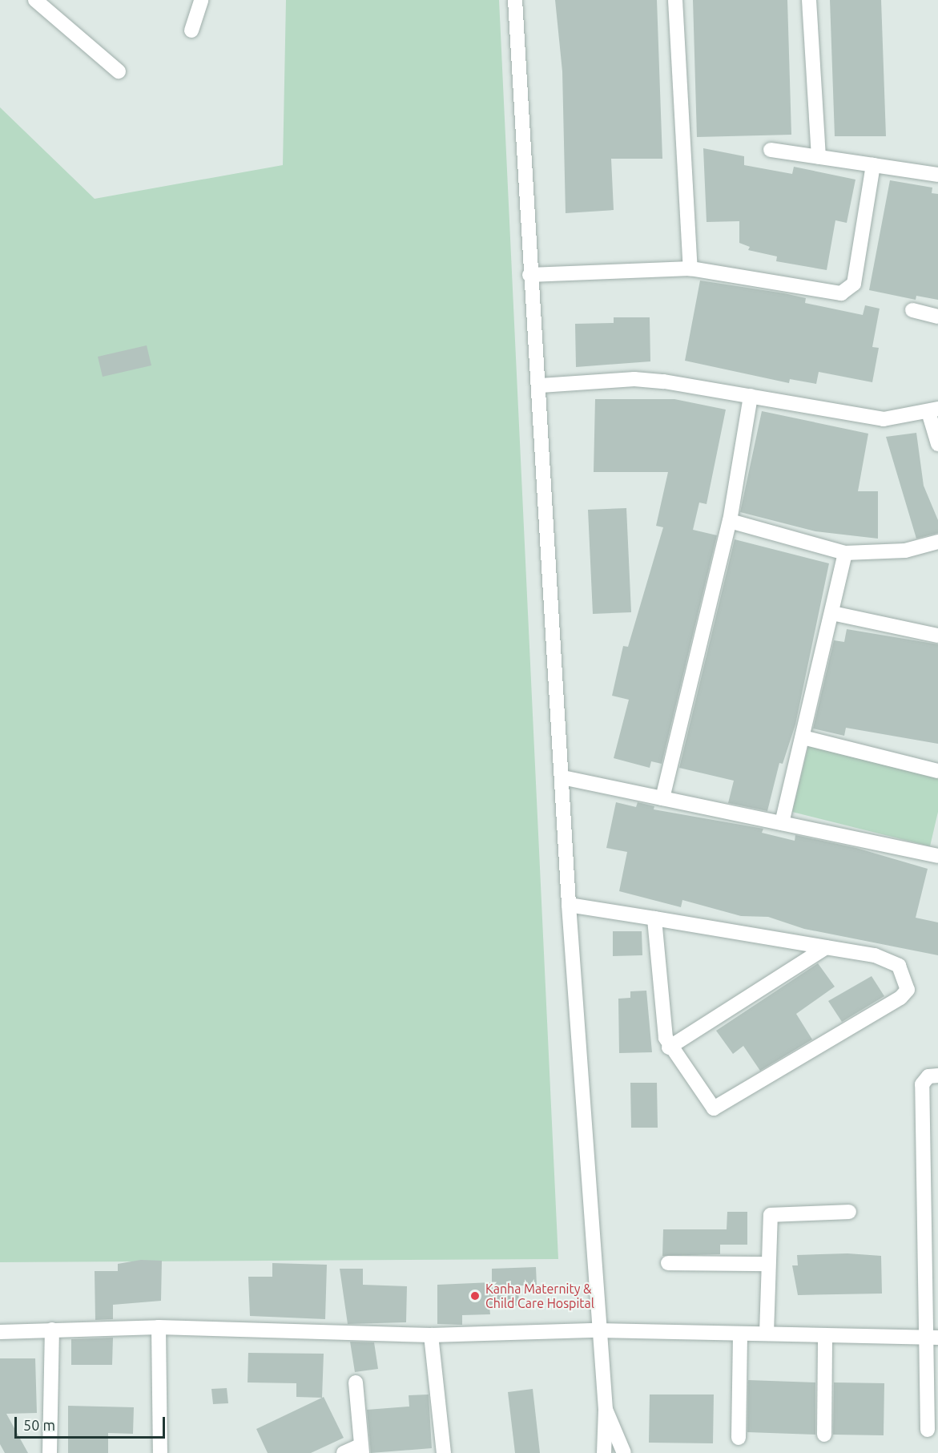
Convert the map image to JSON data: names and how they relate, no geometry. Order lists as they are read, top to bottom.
{
  "places": ["Kanha Maternity & Child Care Hospital"],
  "scale_bar": "50 m"
}
